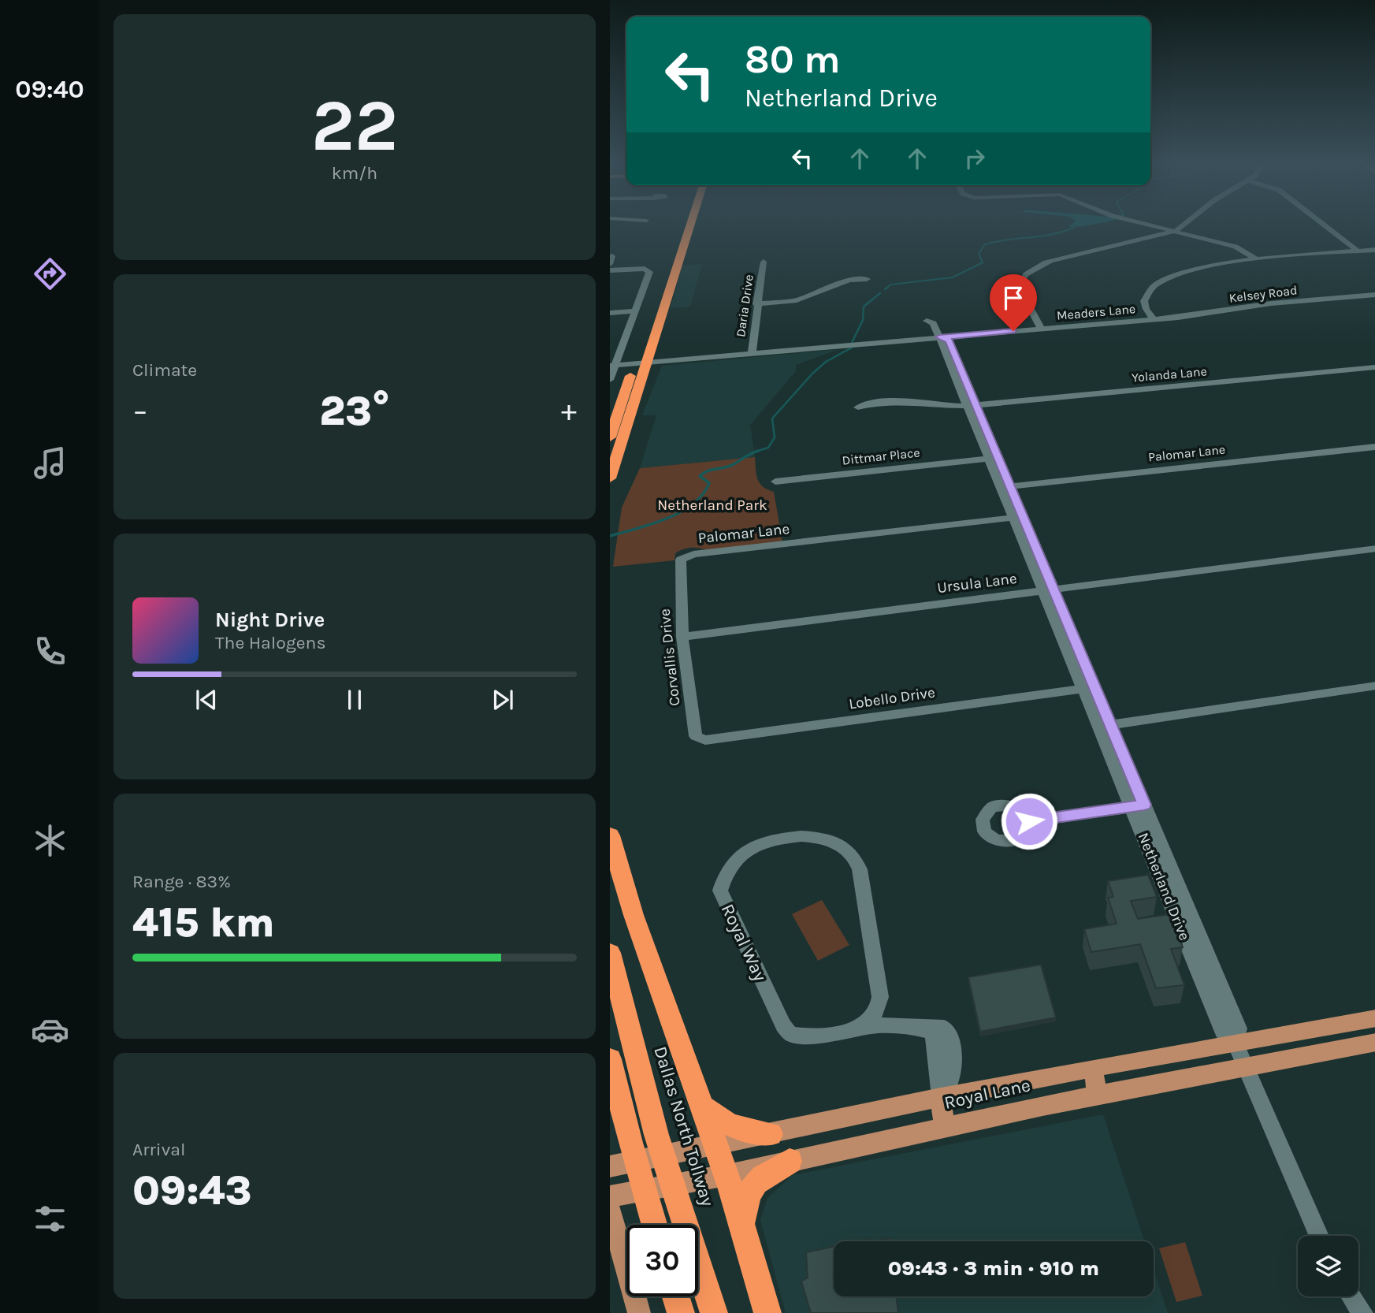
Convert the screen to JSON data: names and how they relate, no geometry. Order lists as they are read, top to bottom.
{
  "streets": {
    "highway": ["Dallas North Tollway"],
    "main road": ["Royal Lane"],
    "street": [
      "Kelsey Road",
      "Daria Drive",
      "Meaders Lane",
      "Yolanda Lane",
      "Palomar Lane",
      "Dittmar Place",
      "Ursula Lane",
      "Corvallis Drive",
      "Lobello Drive",
      "Netherland Drive",
      "Royal Way"
    ]
  },
  "crossings": [
    ["Kelsey Road", "Meaders Lane"],
    ["Daria Drive", "Meaders Lane"],
    ["Meaders Lane", "Netherland Drive"],
    ["Yolanda Lane", "Netherland Drive"],
    ["Palomar Lane", "Corvallis Drive"],
    ["Palomar Lane", "Netherland Drive"],
    ["Dittmar Place", "Netherland Drive"],
    ["Ursula Lane", "Corvallis Drive"],
    ["Ursula Lane", "Netherland Drive"],
    ["Corvallis Drive", "Lobello Drive"],
    ["Lobello Drive", "Netherland Drive"],
    ["Netherland Drive", "Royal Lane"],
    ["Royal Way", "Royal Lane"]
  ],
  "parks": ["Netherland Park"],
  "page": {
    "tabs": "09:40",
    "tile": [
      ["22", "km/h"],
      "Climate",
      ["Range · 83%", "415 km"],
      ["Arrival", "09:43"]
    ],
    "turn": ["80 m", "Netherland Drive"],
    "heat": ["−", "23°", "+"],
    "song": ["Night Drive", "The Halogens"],
    "limit": "30",
    "trip": "09:43 · 3 min · 910 m"
  }
}
